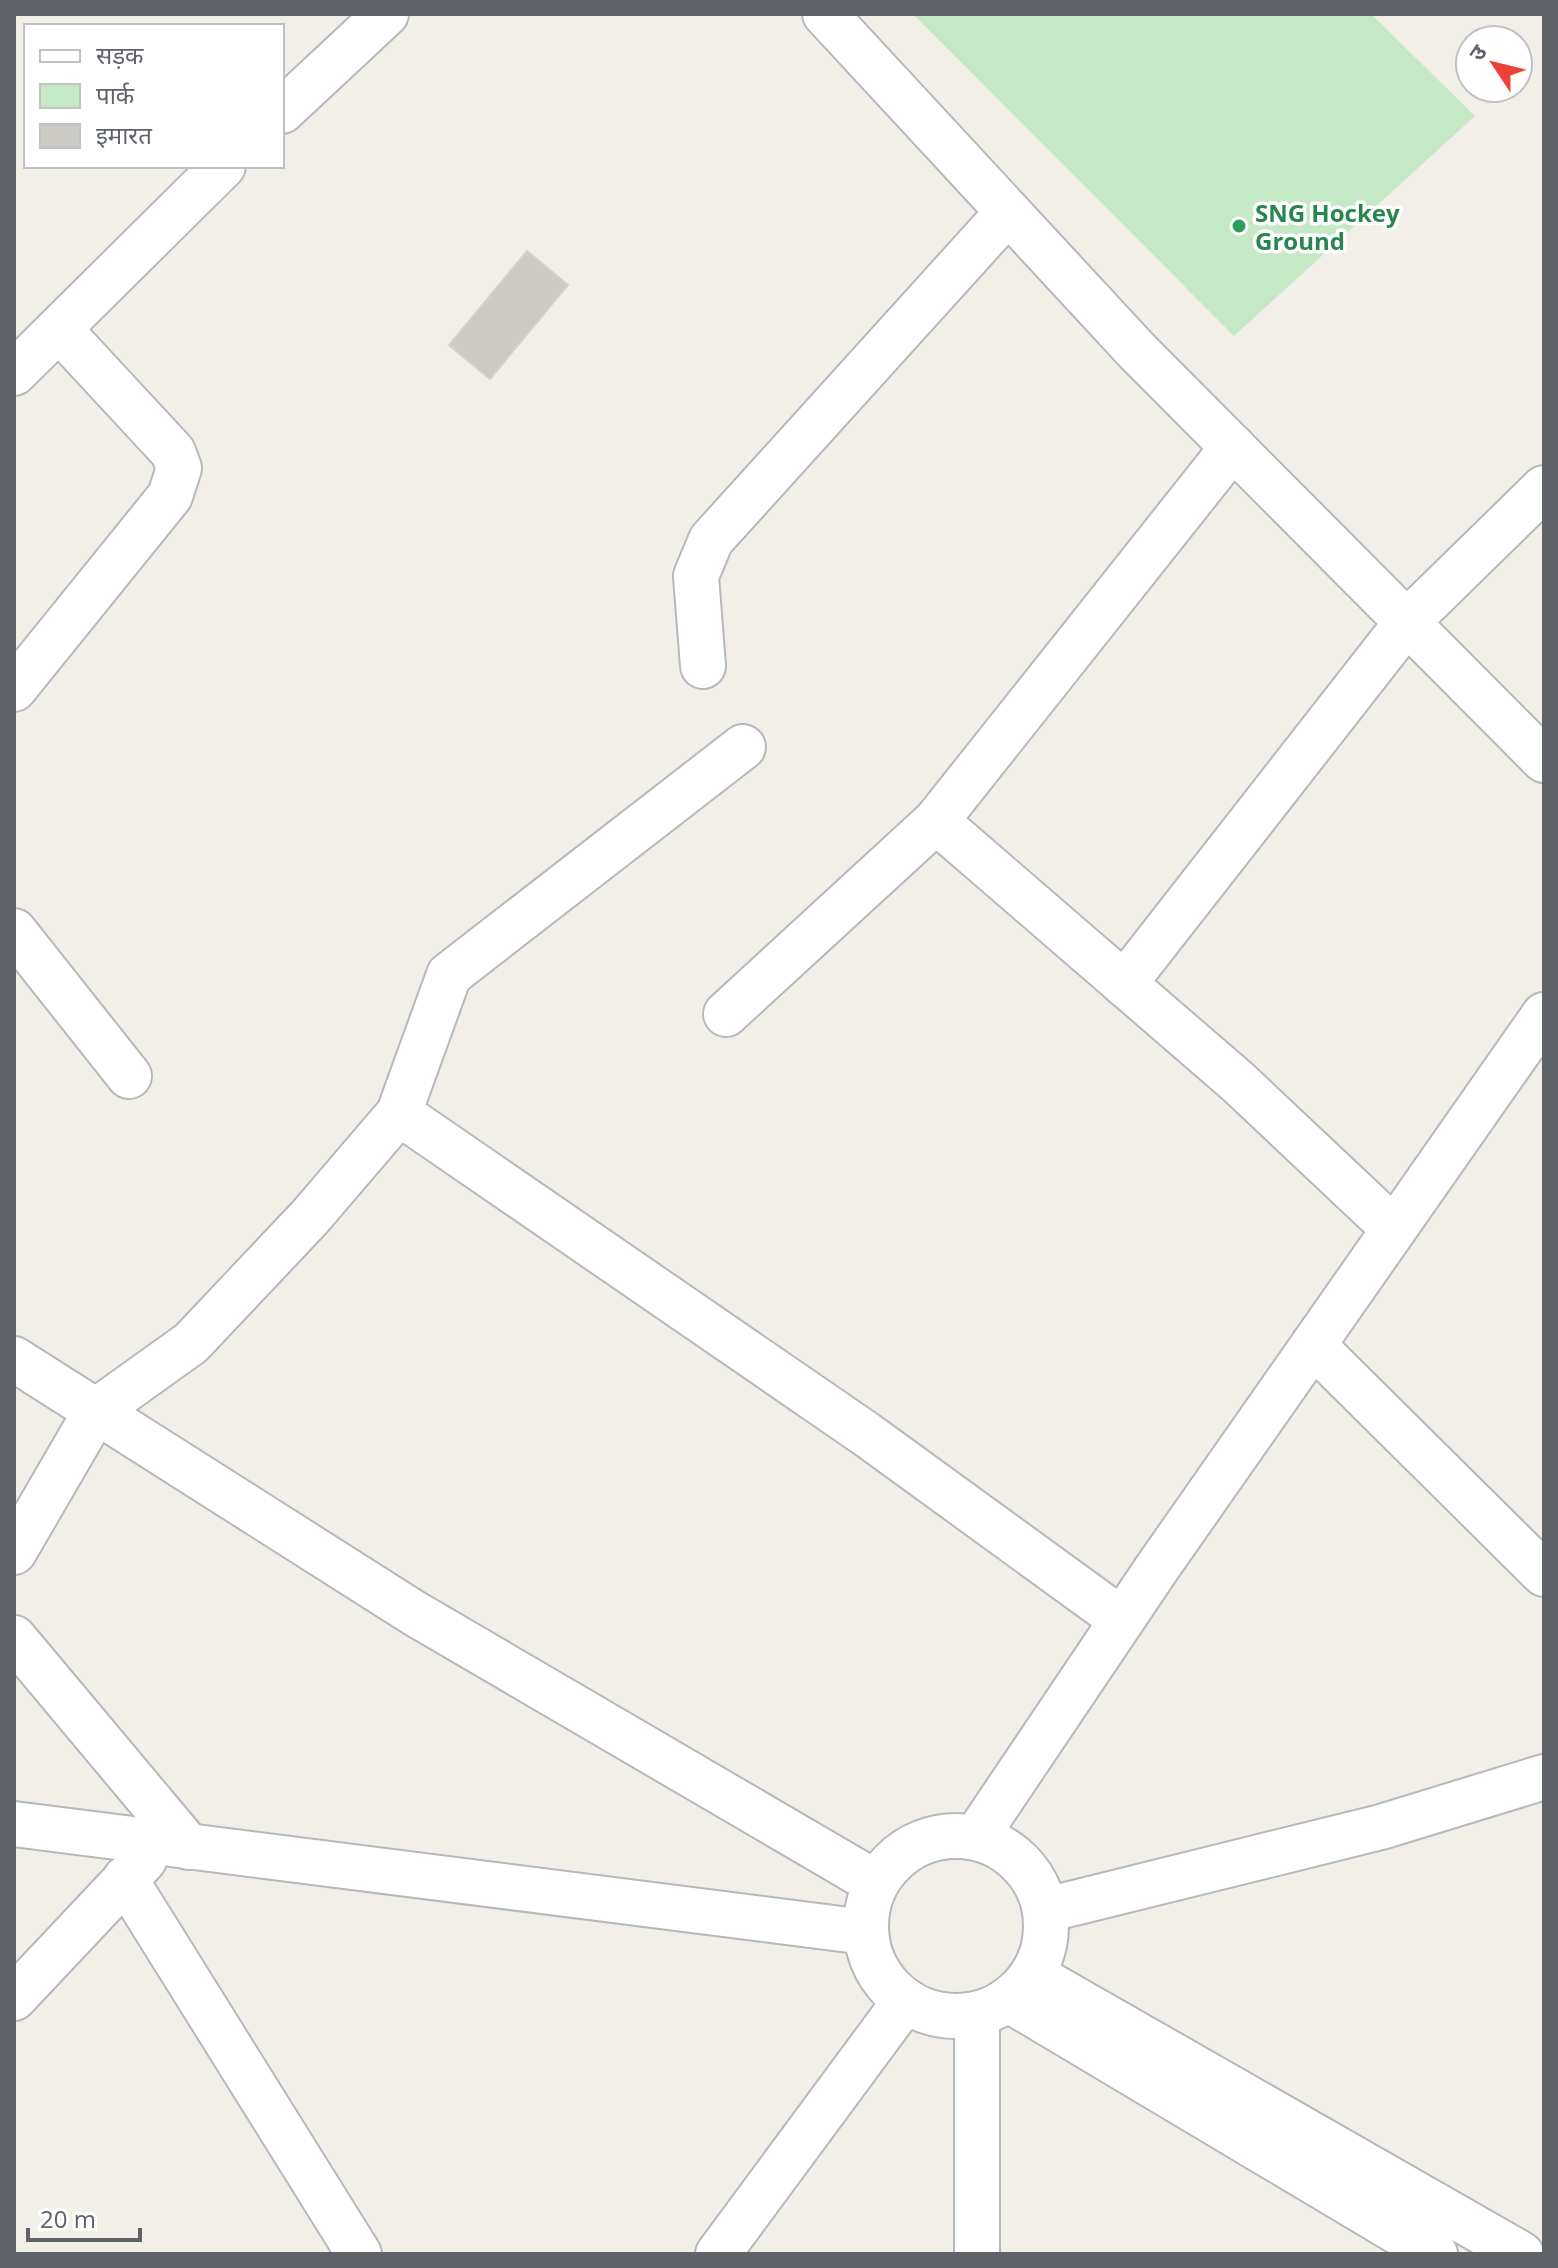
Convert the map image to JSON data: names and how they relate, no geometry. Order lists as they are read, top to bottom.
{
  "places": ["SNG Hockey Ground"],
  "legend": ["सड़क", "पार्क", "इमारत"],
  "scale_bar": "20 m",
  "north": "top left"
}
